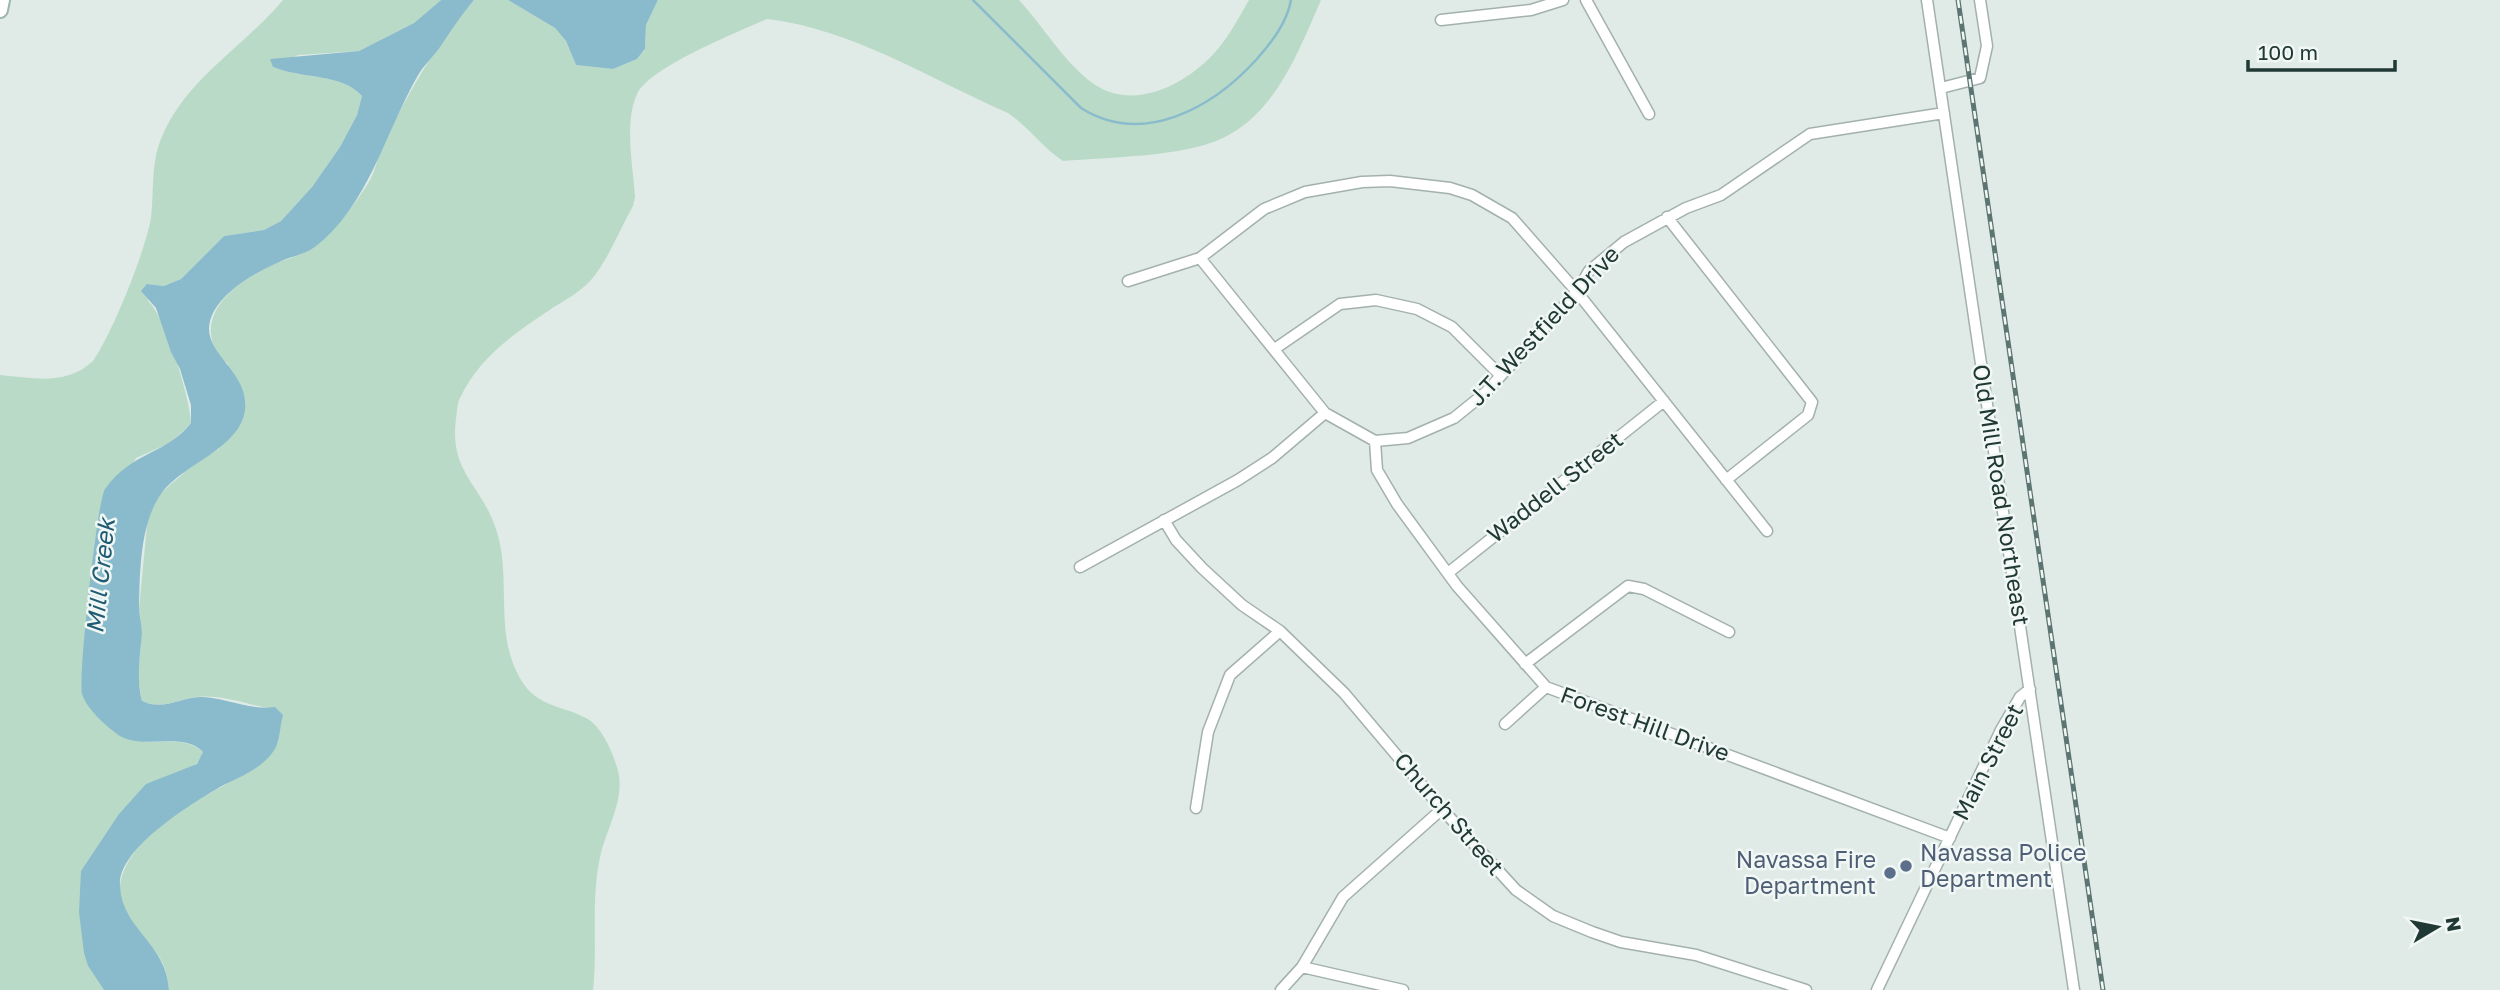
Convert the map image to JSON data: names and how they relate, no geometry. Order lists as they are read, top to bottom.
{
  "streets": {
    "street": [
      "J.T. Westfield Drive",
      "Waddell Street",
      "Old Mill Road Northeast",
      "Forest Hill Drive",
      "Main Street",
      "Church Street"
    ]
  },
  "crossings": [
    ["J.T. Westfield Drive", "Old Mill Road Northeast"],
    ["J.T. Westfield Drive", "Forest Hill Drive"],
    ["Waddell Street", "Forest Hill Drive"],
    ["Old Mill Road Northeast", "Main Street"],
    ["Forest Hill Drive", "Main Street"]
  ],
  "water": ["Mill Creek"],
  "places": ["Navassa Police Department", "Navassa Fire Department"],
  "scale_bar": "100 m",
  "north": "right"
}
